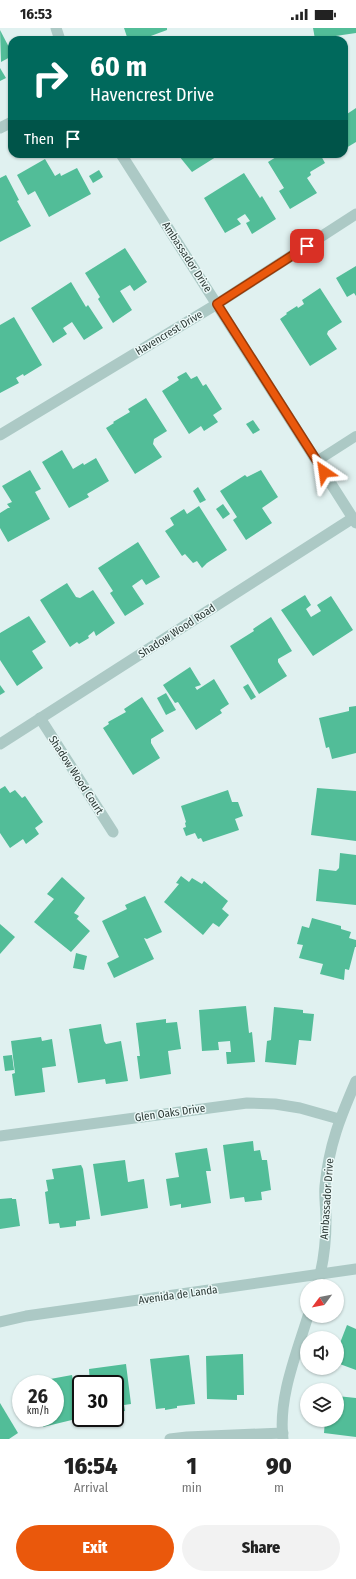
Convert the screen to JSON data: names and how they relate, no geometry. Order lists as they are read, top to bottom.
{
  "streets": {
    "street": [
      "Ambassador Drive",
      "Havencrest Drive",
      "Shadow Wood Road",
      "Shadow Wood Court",
      "Glen Oaks Drive",
      "Avenida de Landa"
    ]
  },
  "crossings": [
    ["Ambassador Drive", "Havencrest Drive"],
    ["Ambassador Drive", "Shadow Wood Road"],
    ["Ambassador Drive", "Glen Oaks Drive"],
    ["Ambassador Drive", "Avenida de Landa"],
    ["Shadow Wood Road", "Shadow Wood Court"]
  ],
  "north": "bottom left",
  "page": {
    "status": "16:53",
    "turn": ["60 m", "Havencrest Drive"],
    "then": "Then",
    "speed": "26 km/h",
    "limit": "30",
    "eta": [
      "16:54",
      "Arrival",
      "1",
      "min",
      "90",
      "m"
    ],
    "buttons": ["Exit", "Share"]
  }
}
